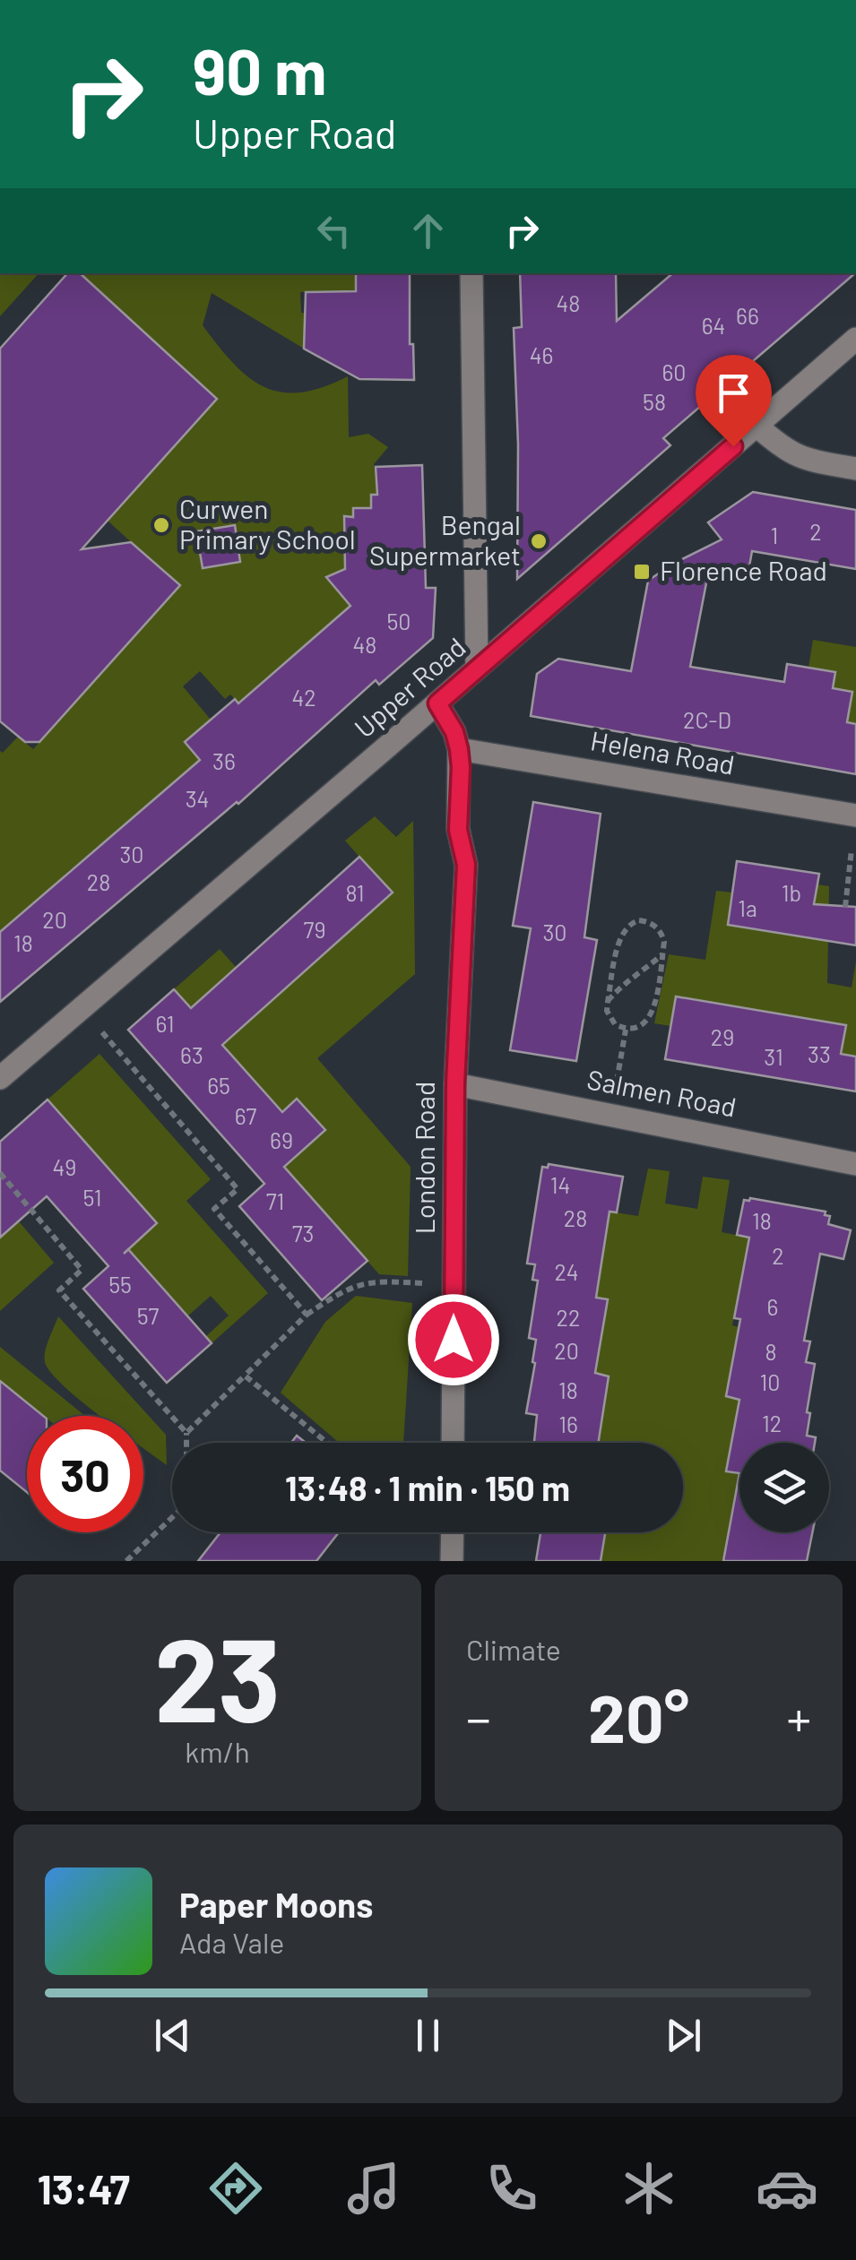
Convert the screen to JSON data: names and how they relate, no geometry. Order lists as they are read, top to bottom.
{
  "streets": {
    "street": [
      "Upper Road",
      "Helena Road",
      "Salmen Road",
      "London Road"
    ]
  },
  "crossings": [
    ["Upper Road", "London Road"],
    ["Helena Road", "London Road"],
    ["Salmen Road", "London Road"]
  ],
  "places": {
    "other": ["Curwen Primary School", "Bengal Supermarket"],
    "transit": ["Florence Road"]
  },
  "house_numbers": [
    "48",
    "66",
    "64",
    "46",
    "60",
    "58",
    "2",
    "1",
    "50",
    "48",
    "42",
    "2C-D",
    "36",
    "34",
    "30",
    "28",
    "81",
    "1b",
    "1a",
    "20",
    "79",
    "30",
    "18",
    "61",
    "29",
    "33",
    "63",
    "31",
    "65",
    "67",
    "69",
    "49",
    "14",
    "51",
    "71",
    "28",
    "18",
    "73",
    "2",
    "24",
    "55",
    "6",
    "57",
    "22",
    "20",
    "8",
    "10",
    "18",
    "12",
    "16"
  ],
  "page": {
    "turn": ["90 m", "Upper Road"],
    "limit": "30",
    "trip": "13:48 · 1 min · 150 m",
    "tile": [
      ["23", "km/h"],
      "Climate"
    ],
    "heat": ["−", "20°", "+"],
    "song": ["Paper Moons", "Ada Vale"],
    "tabs": "13:47"
  }
}
